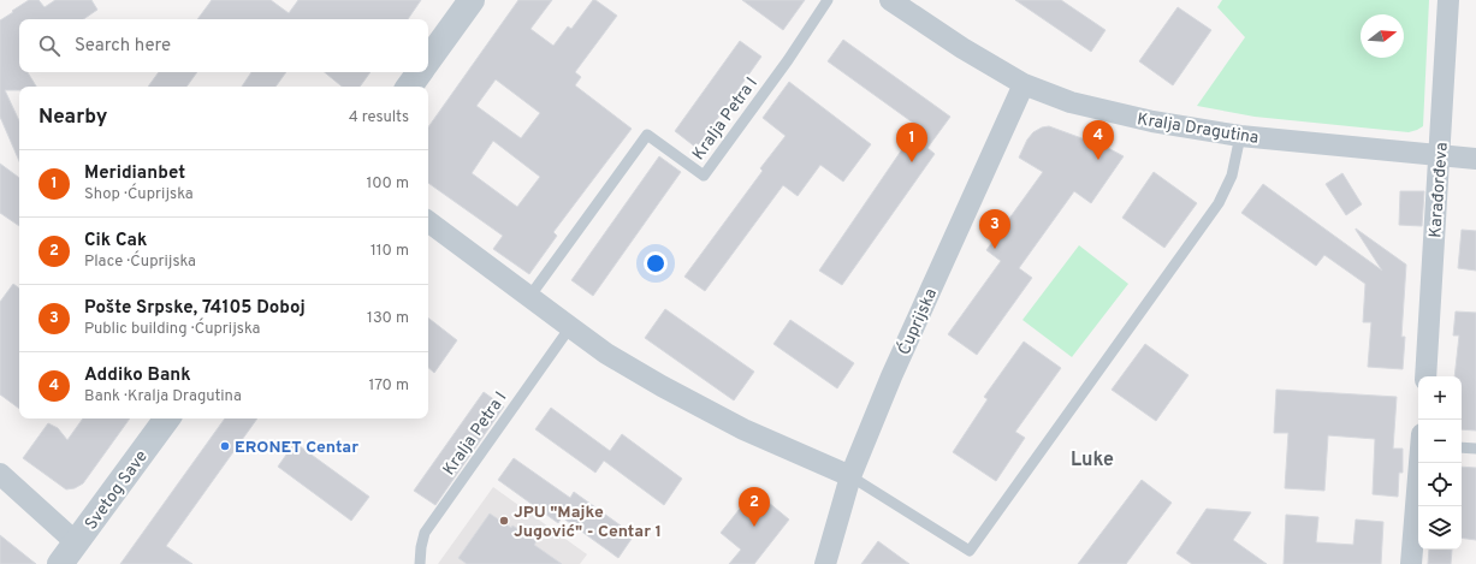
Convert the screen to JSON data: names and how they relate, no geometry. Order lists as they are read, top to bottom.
{
  "streets": {
    "street": [
      "Kralja Dragutina",
      "Karađorđeva",
      "Ćuprijska",
      "Svetog Save"
    ],
    "lane": ["Kralja Petra I"]
  },
  "crossings": [
    ["Kralja Dragutina", "Karađorđeva"],
    ["Kralja Dragutina", "Ćuprijska"]
  ],
  "districts": ["Luke"],
  "places": ["ERONET Centar", "JPU \"Majke Jugović\" - Centar 1"],
  "north": "right",
  "page": {
    "search": "Search here",
    "heading": ["Nearby", "4 results"],
    "pins": [
      "4",
      "1",
      "3",
      "2"
    ],
    "list": [
      {
        "mark": "1",
        "name": "Meridianbet",
        "note": "Shop · Ćuprijska",
        "value": "100 m"
      },
      {
        "mark": "2",
        "name": "Cik Cak",
        "note": "Place · Ćuprijska",
        "value": "110 m"
      },
      {
        "mark": "3",
        "name": "Pošte Srpske, 74105 Doboj",
        "note": "Public building · Ćuprijska",
        "value": "130 m"
      },
      {
        "mark": "4",
        "name": "Addiko Bank",
        "note": "Bank · Kralja Dragutina",
        "value": "170 m"
      }
    ],
    "map_buttons": ["+", "−"]
  }
}
